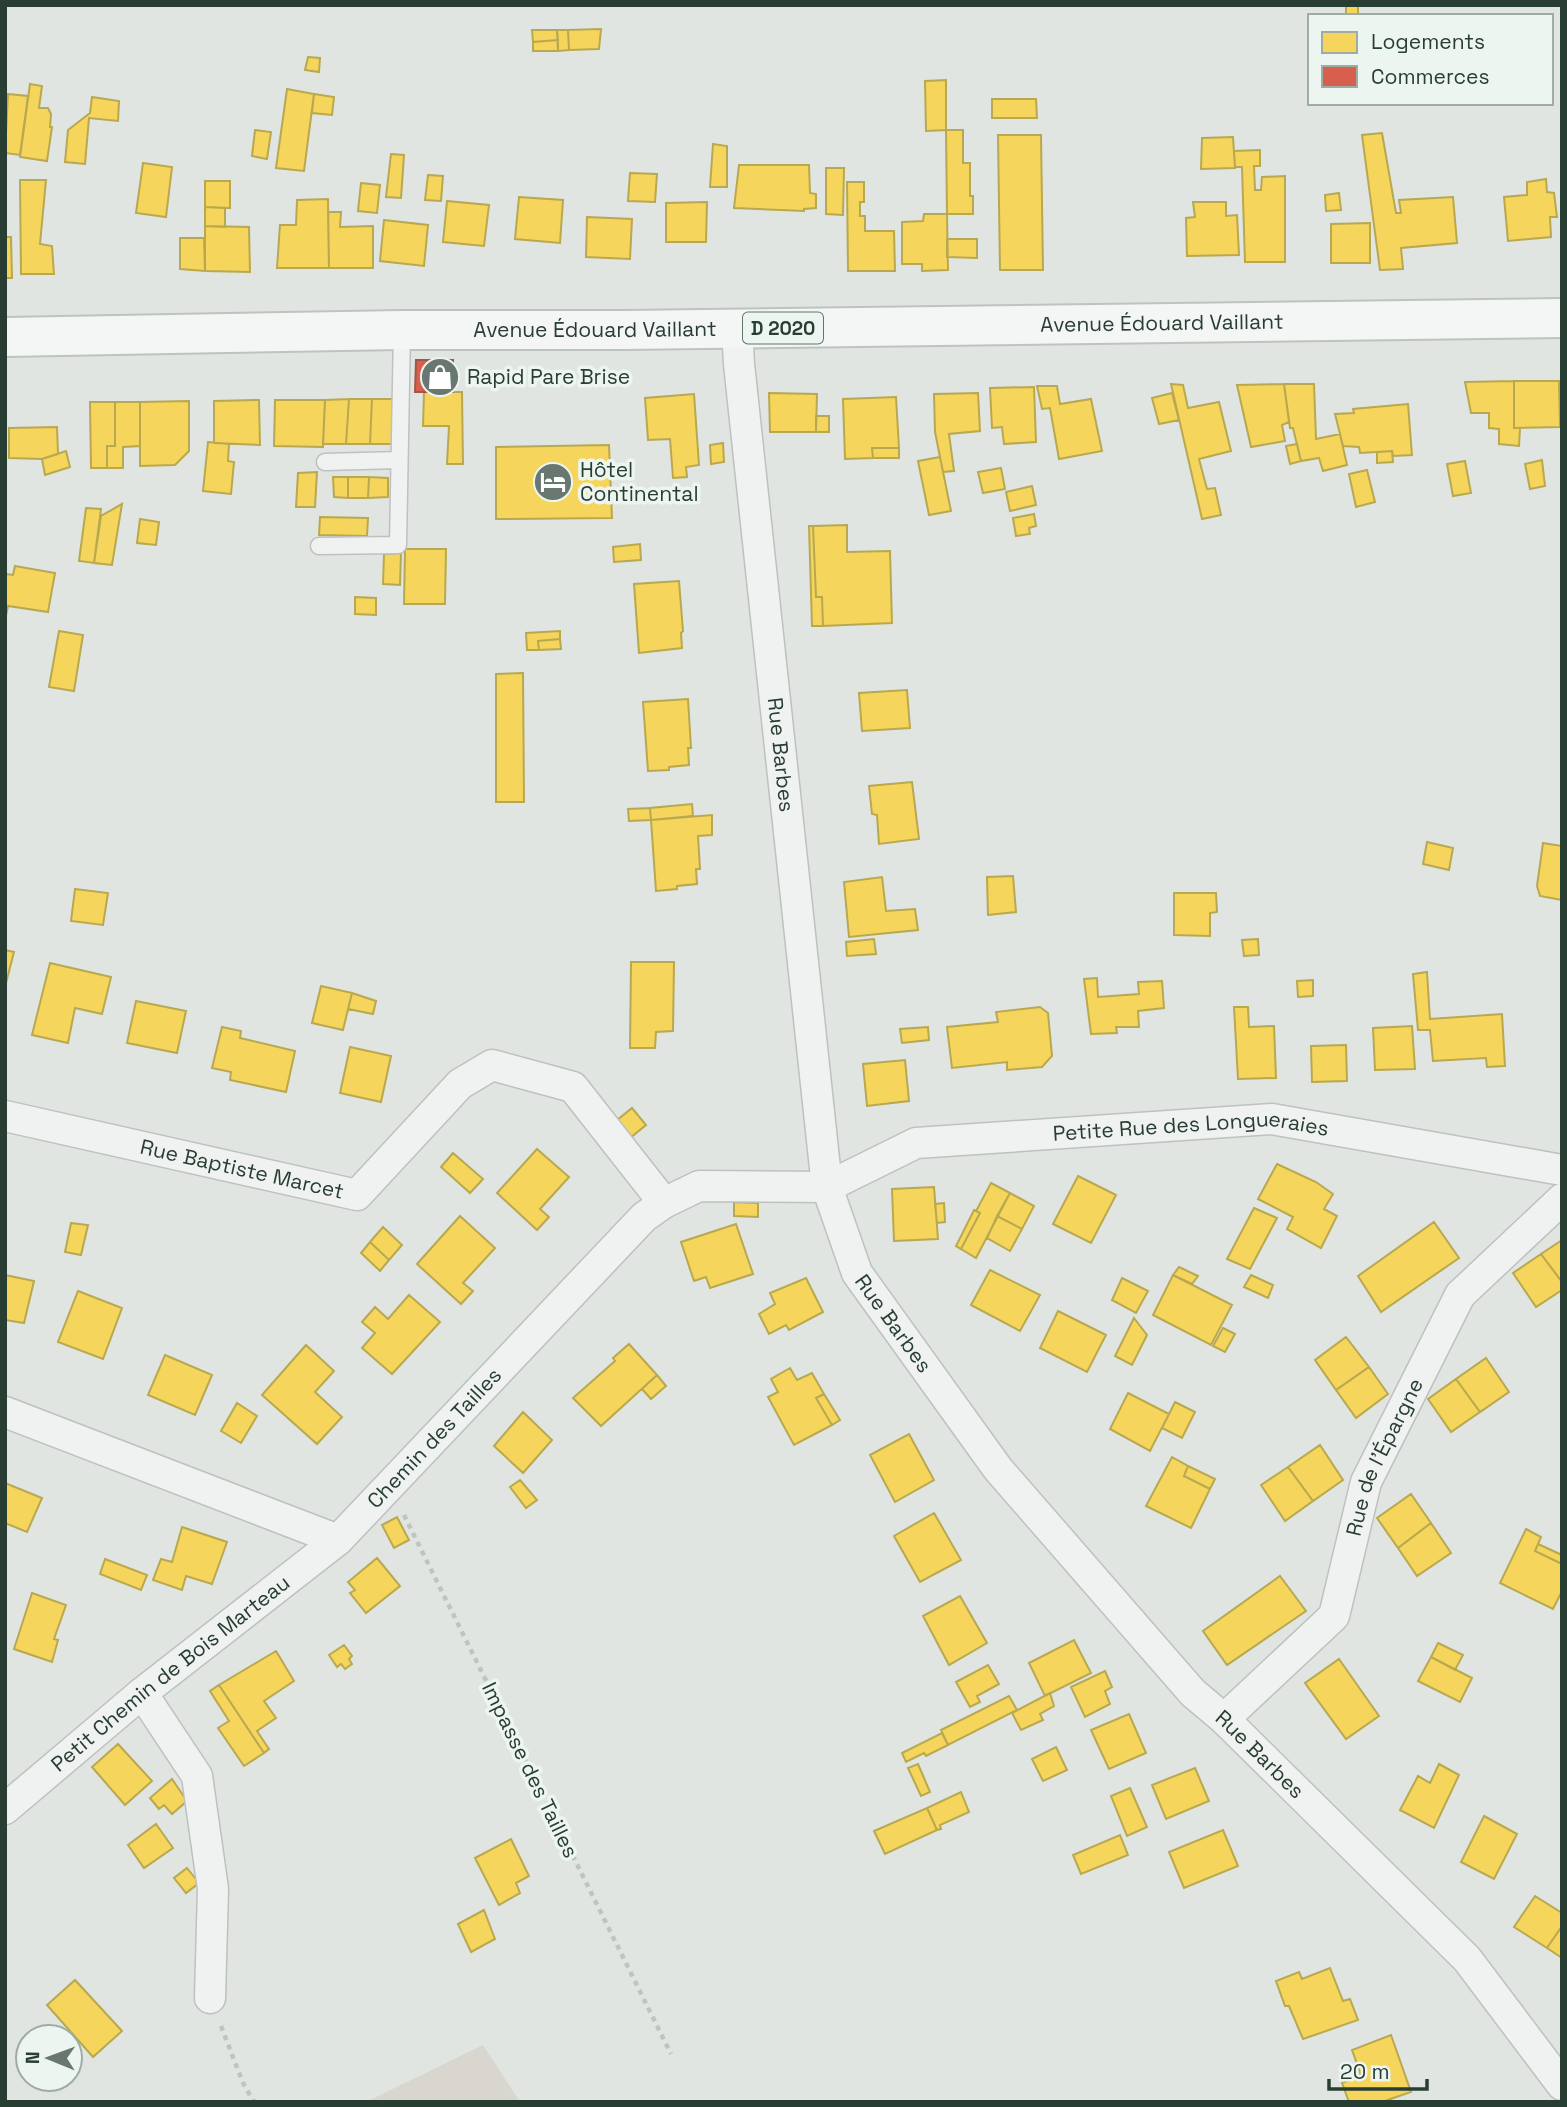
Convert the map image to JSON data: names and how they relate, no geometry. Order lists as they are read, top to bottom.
{
  "streets": {
    "main road": ["Avenue Édouard Vaillant", "D 2020"],
    "street": [
      "Rue Barbes",
      "Petite Rue des Longueraies",
      "Rue Baptiste Marcet",
      "Chemin des Tailles",
      "Rue de l'Épargne",
      "Petit Chemin de Bois Marteau"
    ],
    "path": ["Impasse des Tailles"]
  },
  "crossings": [
    ["Avenue Édouard Vaillant", "Rue Barbes"],
    ["Rue Barbes", "Petite Rue des Longueraies"],
    ["Rue Barbes", "Chemin des Tailles"],
    ["Rue Barbes", "Rue de l'Épargne"],
    ["Petite Rue des Longueraies", "Chemin des Tailles"],
    ["Rue Baptiste Marcet", "Chemin des Tailles"],
    ["Chemin des Tailles", "Petit Chemin de Bois Marteau"],
    ["Chemin des Tailles", "Impasse des Tailles"]
  ],
  "places": {
    "shop": ["Rapid Pare Brise"],
    "hotel": ["Hôtel Continental"]
  },
  "legend": ["Logements", "Commerces"],
  "scale_bar": "20 m",
  "north": "left"
}
